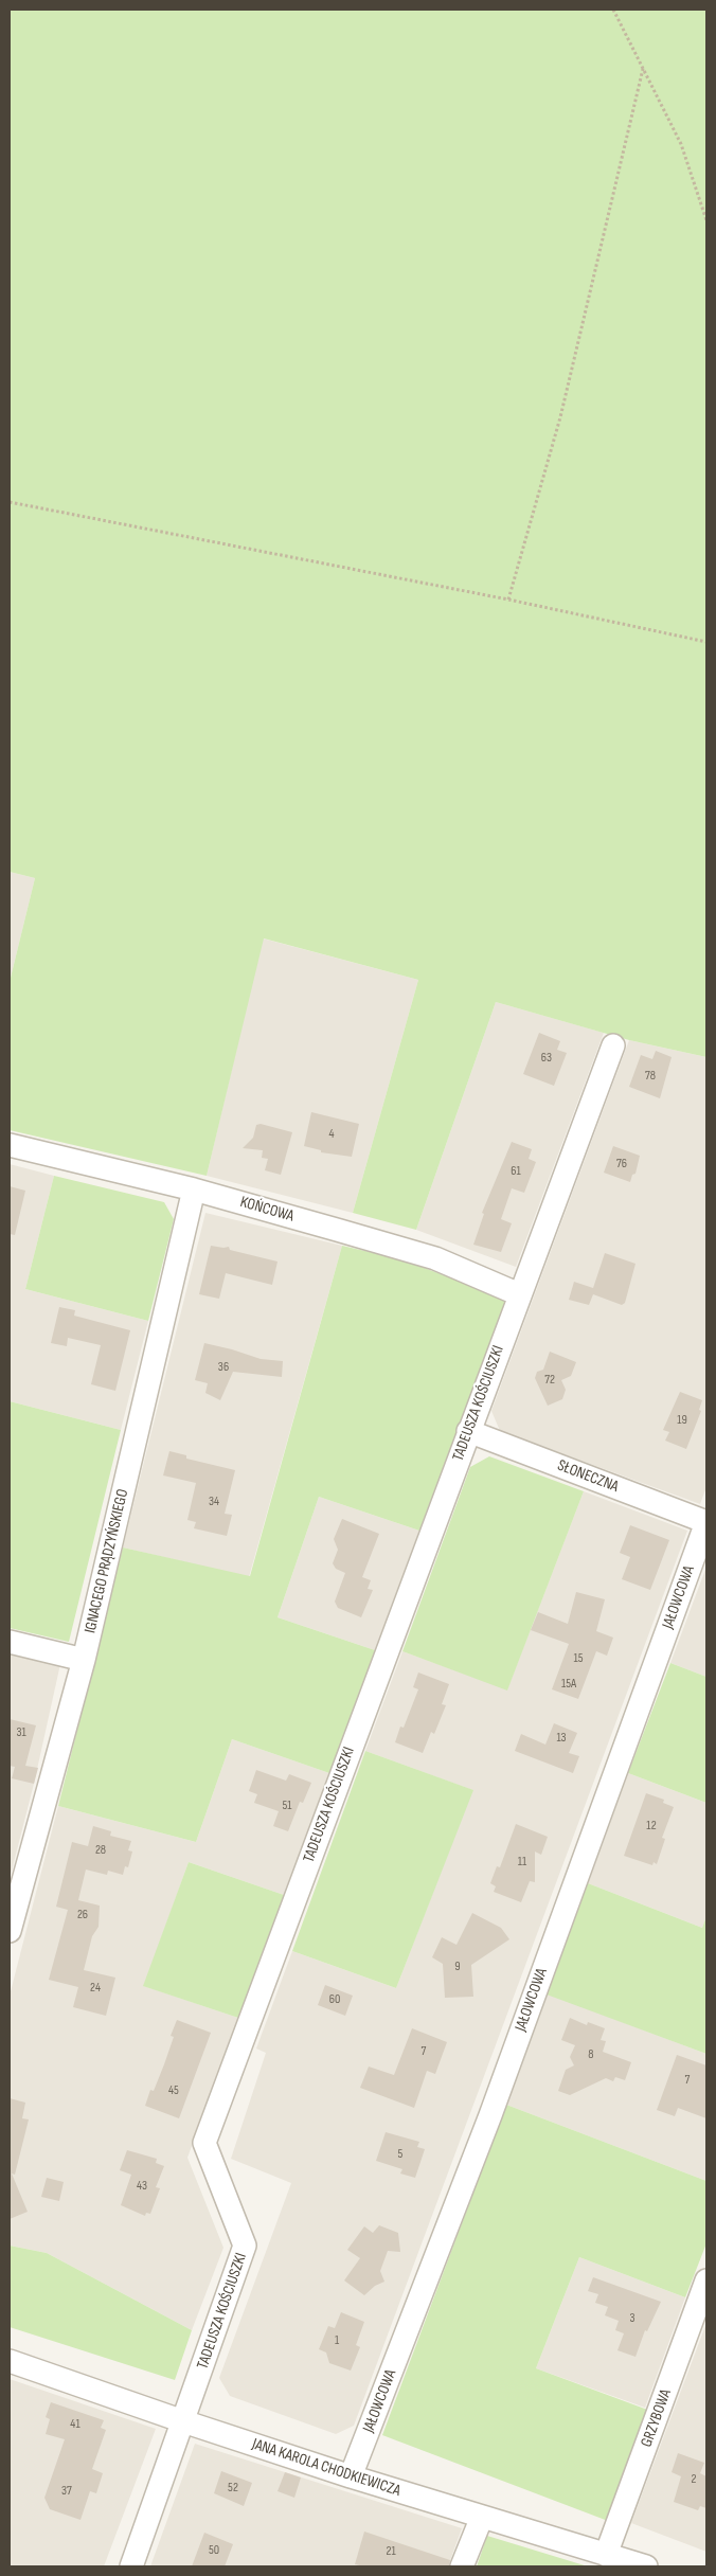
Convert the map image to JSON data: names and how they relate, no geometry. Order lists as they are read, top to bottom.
{
  "streets": {
    "street": [
      "KOŃCOWA",
      "TADEUSZA KOŚCIUSZKI",
      "SŁONECZNA",
      "IGNACEGO PRĄDZYŃSKIEGO",
      "JAŁOWCOWA",
      "GRZYBOWA",
      "JANA KAROLA CHODKIEWICZA"
    ]
  },
  "crossings": [
    ["KOŃCOWA", "TADEUSZA KOŚCIUSZKI"],
    ["KOŃCOWA", "IGNACEGO PRĄDZYŃSKIEGO"],
    ["TADEUSZA KOŚCIUSZKI", "SŁONECZNA"],
    ["TADEUSZA KOŚCIUSZKI", "JANA KAROLA CHODKIEWICZA"],
    ["SŁONECZNA", "JAŁOWCOWA"],
    ["JAŁOWCOWA", "JANA KAROLA CHODKIEWICZA"],
    ["GRZYBOWA", "JANA KAROLA CHODKIEWICZA"]
  ],
  "house_numbers": [
    "63",
    "78",
    "4",
    "76",
    "61",
    "36",
    "72",
    "19",
    "34",
    "15",
    "15A",
    "31",
    "13",
    "51",
    "12",
    "28",
    "11",
    "26",
    "9",
    "24",
    "60",
    "7",
    "8",
    "7",
    "45",
    "5",
    "43",
    "3",
    "1",
    "41",
    "2",
    "52",
    "37",
    "50",
    "21"
  ]
}
